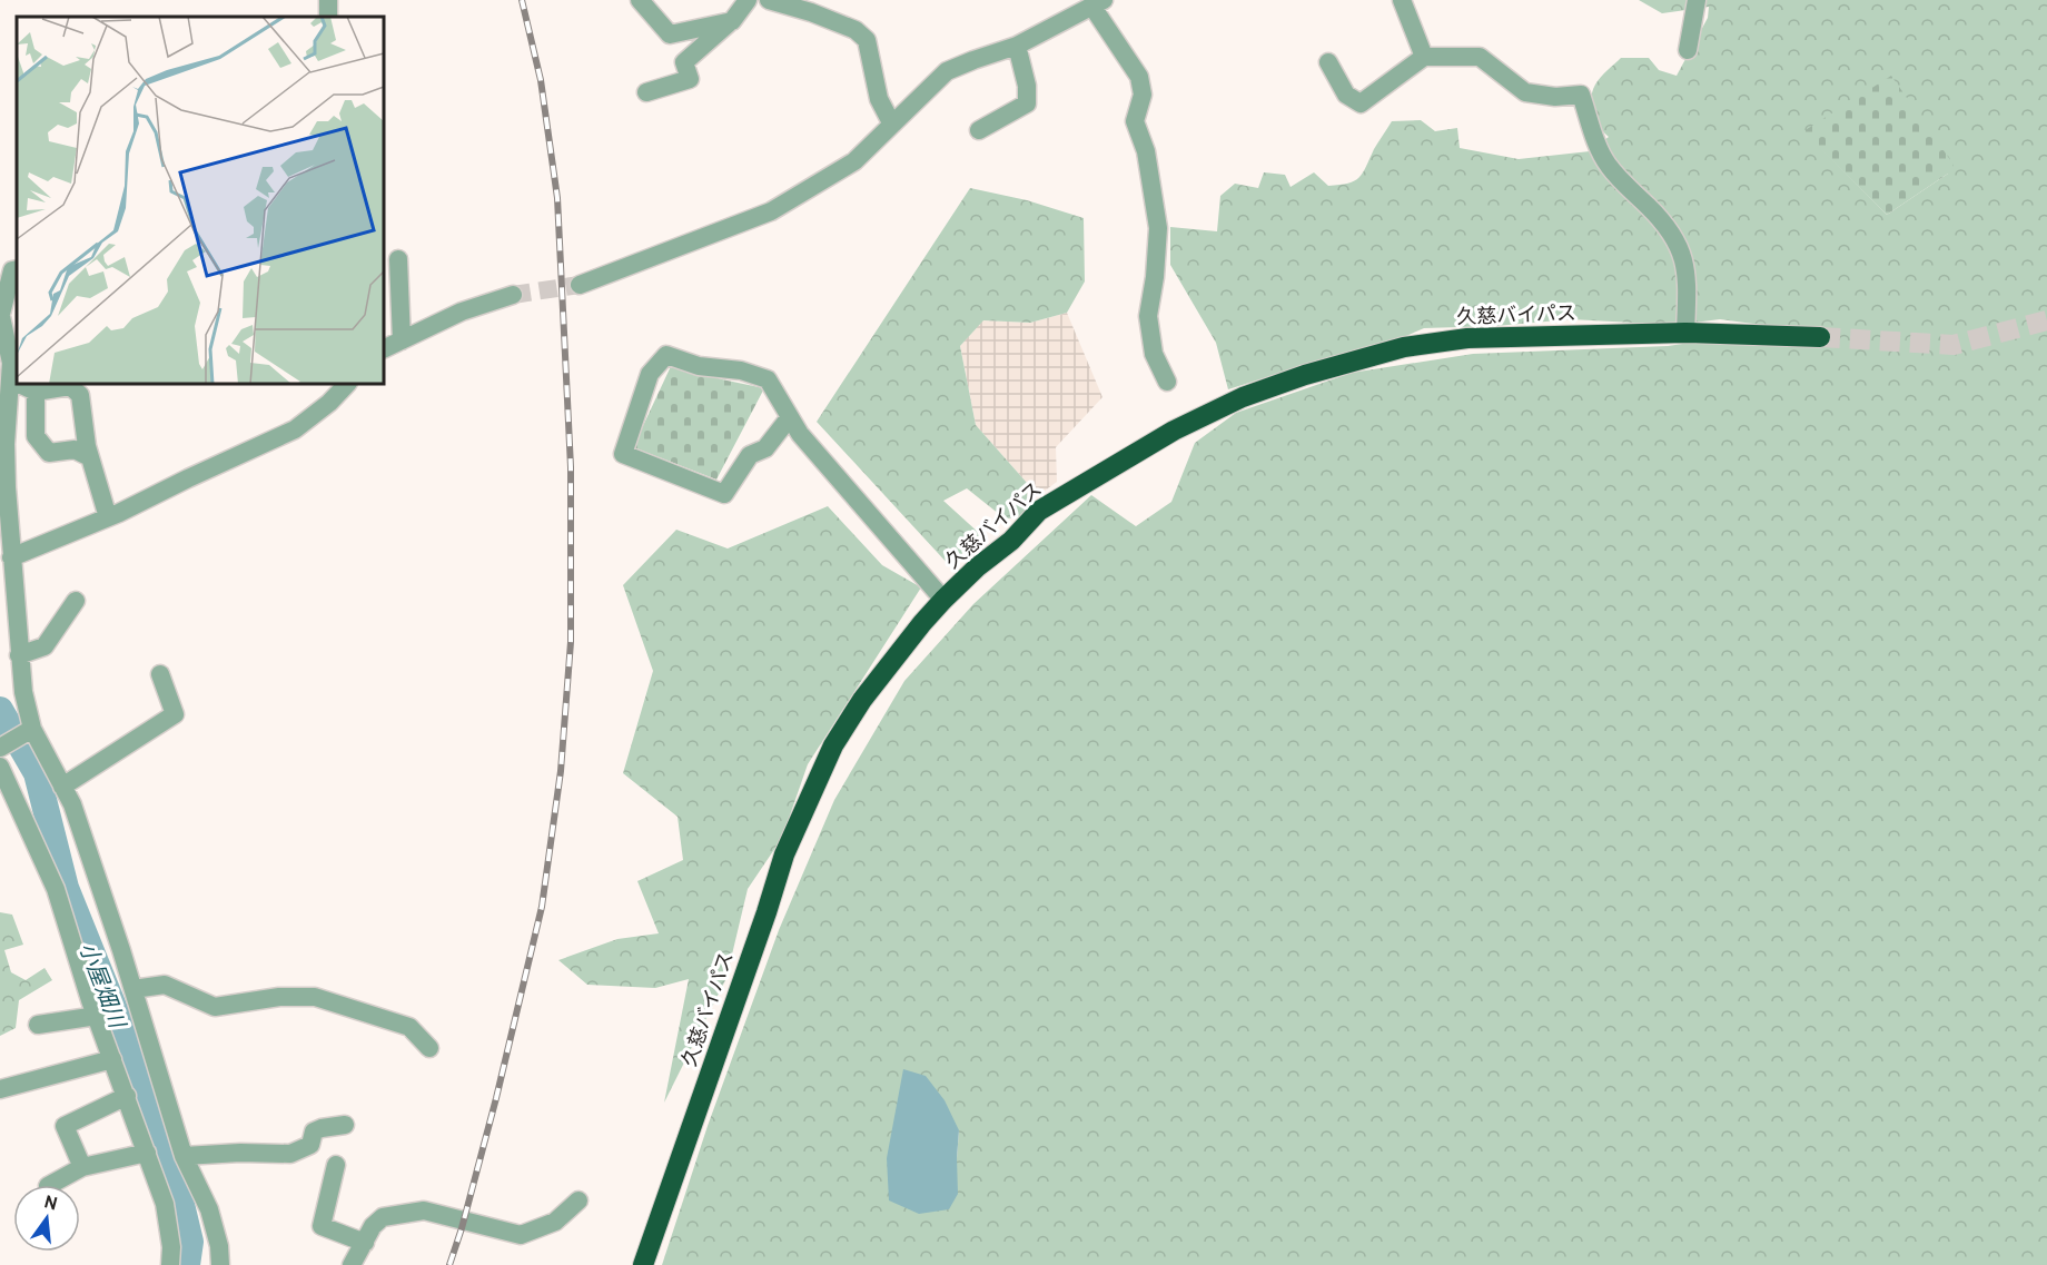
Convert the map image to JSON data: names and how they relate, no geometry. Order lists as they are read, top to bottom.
{
  "streets": {
    "highway": ["久慈バイパス"]
  },
  "water": ["小屋畑川"],
  "north": "top"
}
